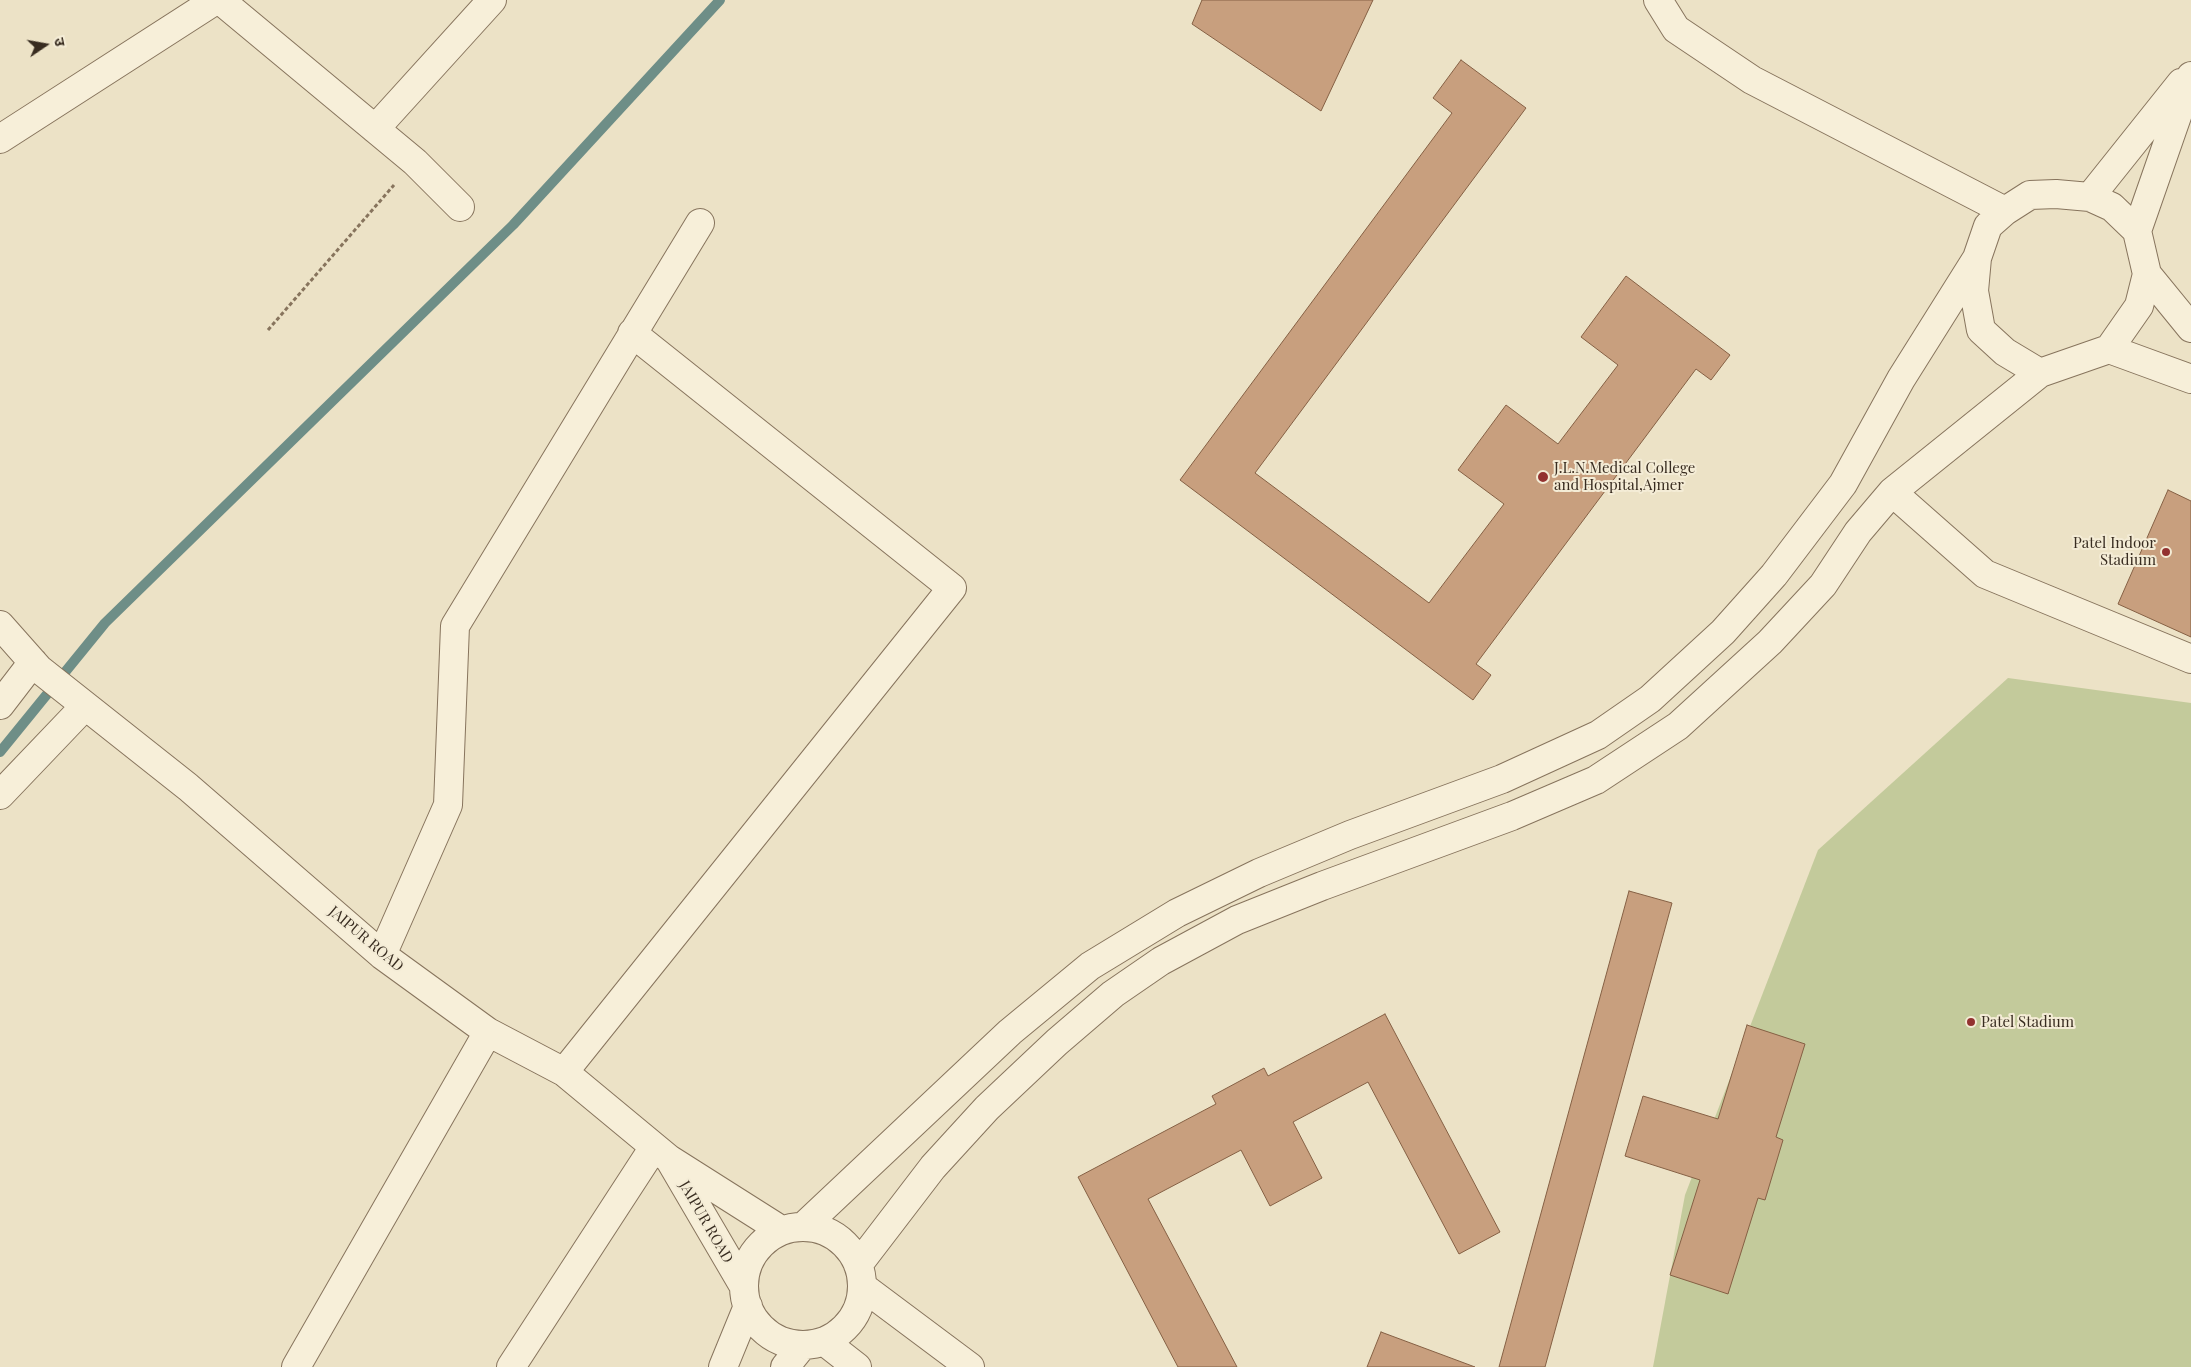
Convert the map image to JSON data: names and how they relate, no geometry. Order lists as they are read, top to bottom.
{
  "streets": {
    "street": ["JAIPUR ROAD"]
  },
  "places": ["J.L.N.Medical College and Hospital,Ajmer", "Patel Indoor Stadium", "Patel Stadium"],
  "north": "right"
}
